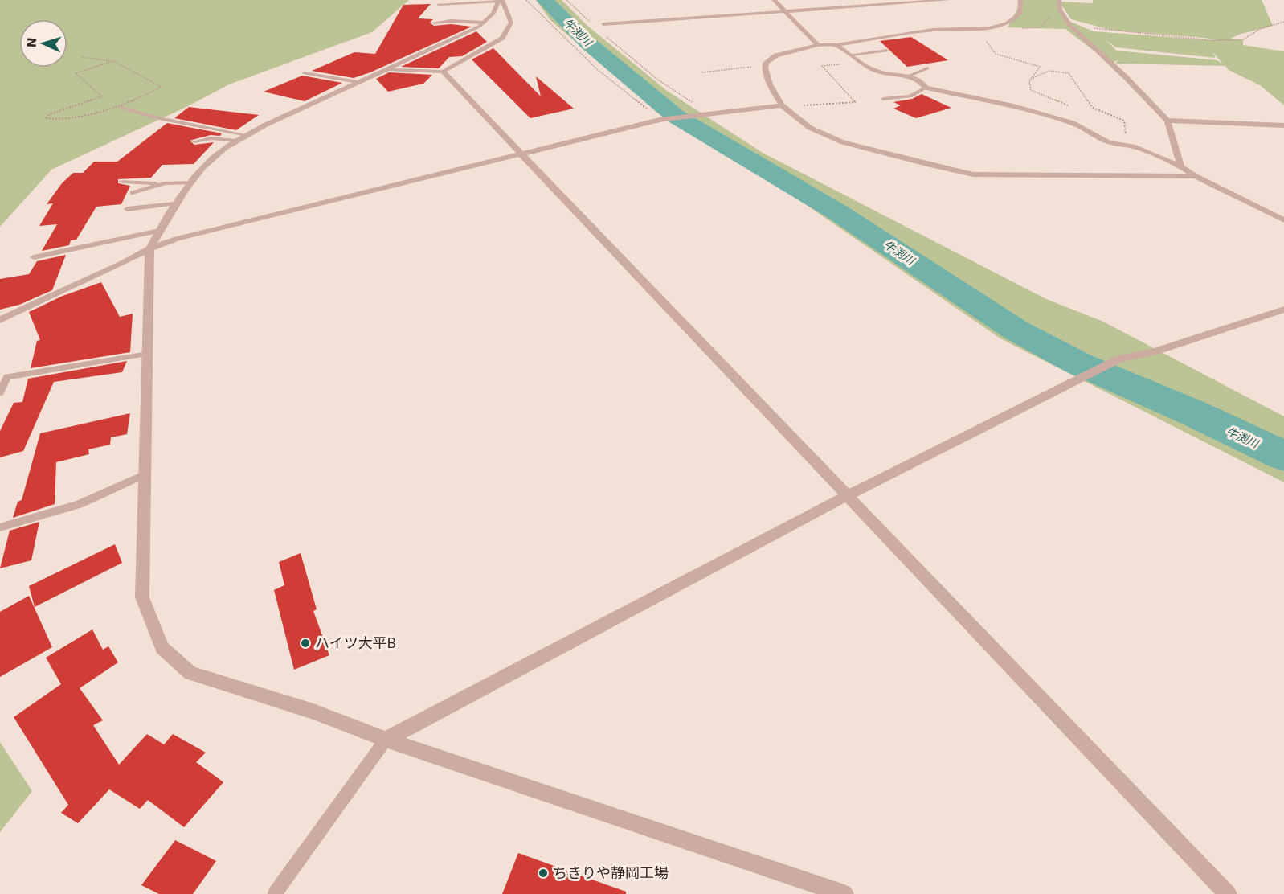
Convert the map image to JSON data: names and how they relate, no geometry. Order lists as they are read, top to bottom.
{
  "water": ["牛渕川"],
  "places": ["ハイツ大平B", "ちきりや静岡工場"],
  "north": "left"
}
